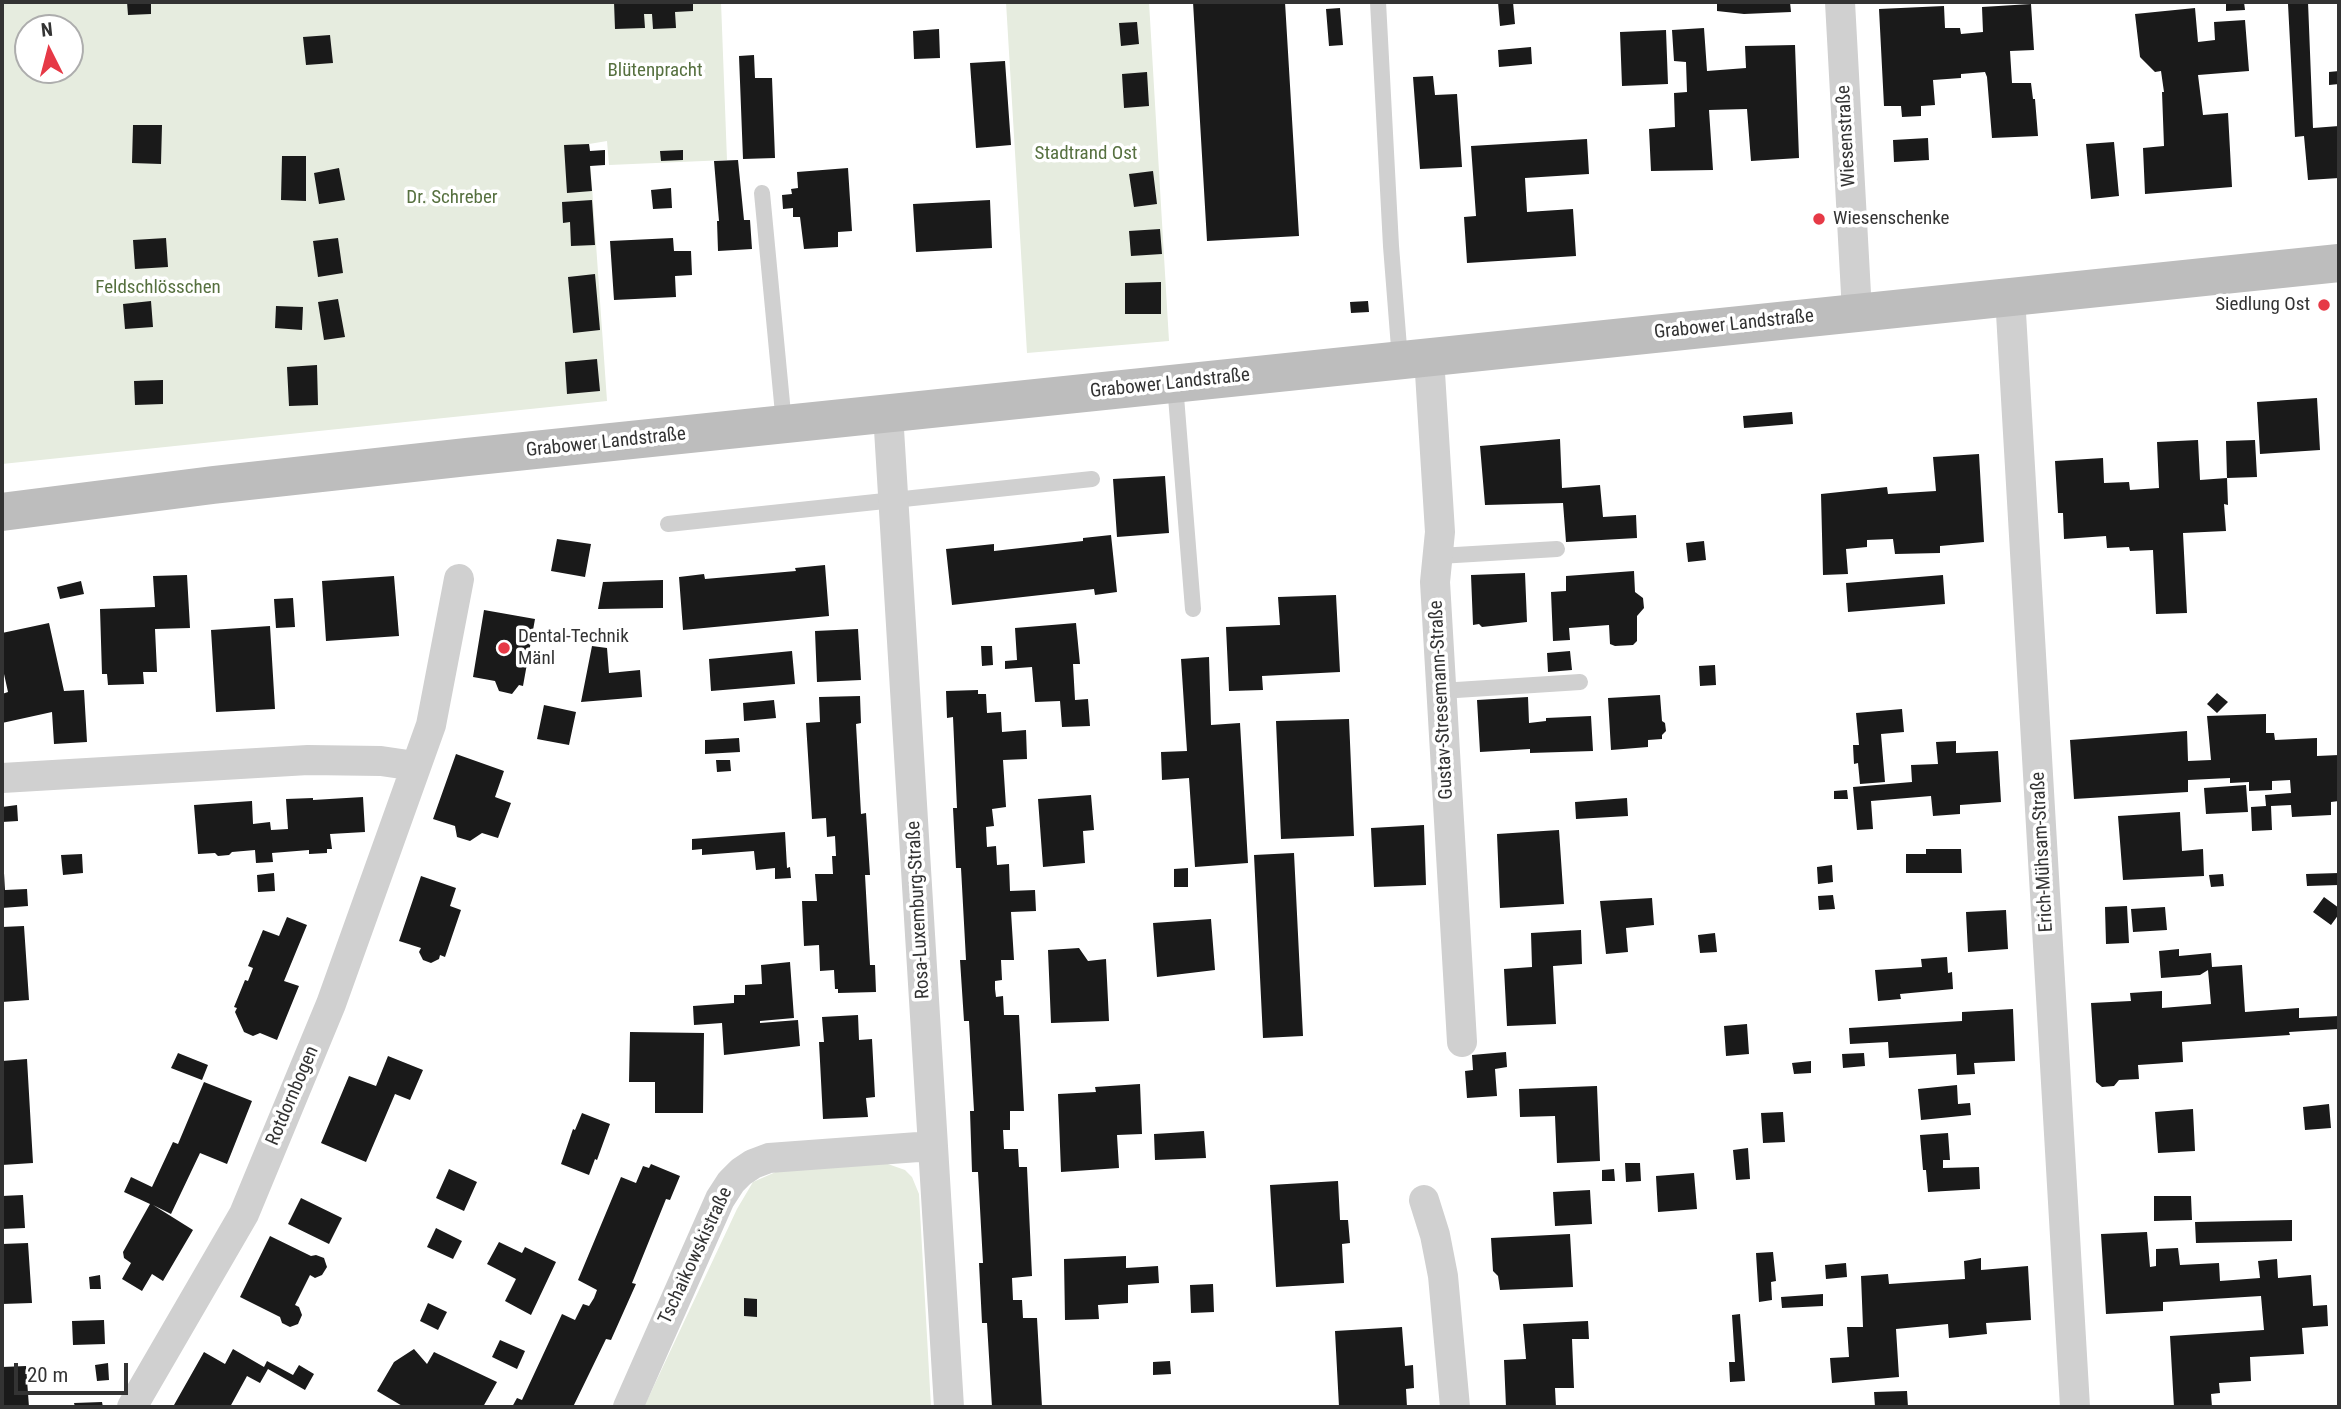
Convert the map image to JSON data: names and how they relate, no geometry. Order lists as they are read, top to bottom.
{
  "streets": {
    "main road": ["Grabower Landstraße"],
    "street": [
      "Wiesenstraße",
      "Gustav-Stresemann-Straße",
      "Erich-Mühsam-Straße",
      "Rosa-Luxemburg-Straße",
      "Rotdornbogen",
      "Tschaikowskistraße"
    ]
  },
  "crossings": [
    ["Wiesenstraße", "Grabower Landstraße"],
    ["Grabower Landstraße", "Gustav-Stresemann-Straße"],
    ["Grabower Landstraße", "Erich-Mühsam-Straße"],
    ["Grabower Landstraße", "Rosa-Luxemburg-Straße"],
    ["Rosa-Luxemburg-Straße", "Tschaikowskistraße"]
  ],
  "parks": [
    "Blütenpracht",
    "Stadtrand Ost",
    "Dr. Schreber",
    "Feldschlösschen"
  ],
  "places": ["Wiesenschenke", "Siedlung Ost", "Dental-Technik Mänl"],
  "scale_bar": "20 m",
  "north": "top"
}
